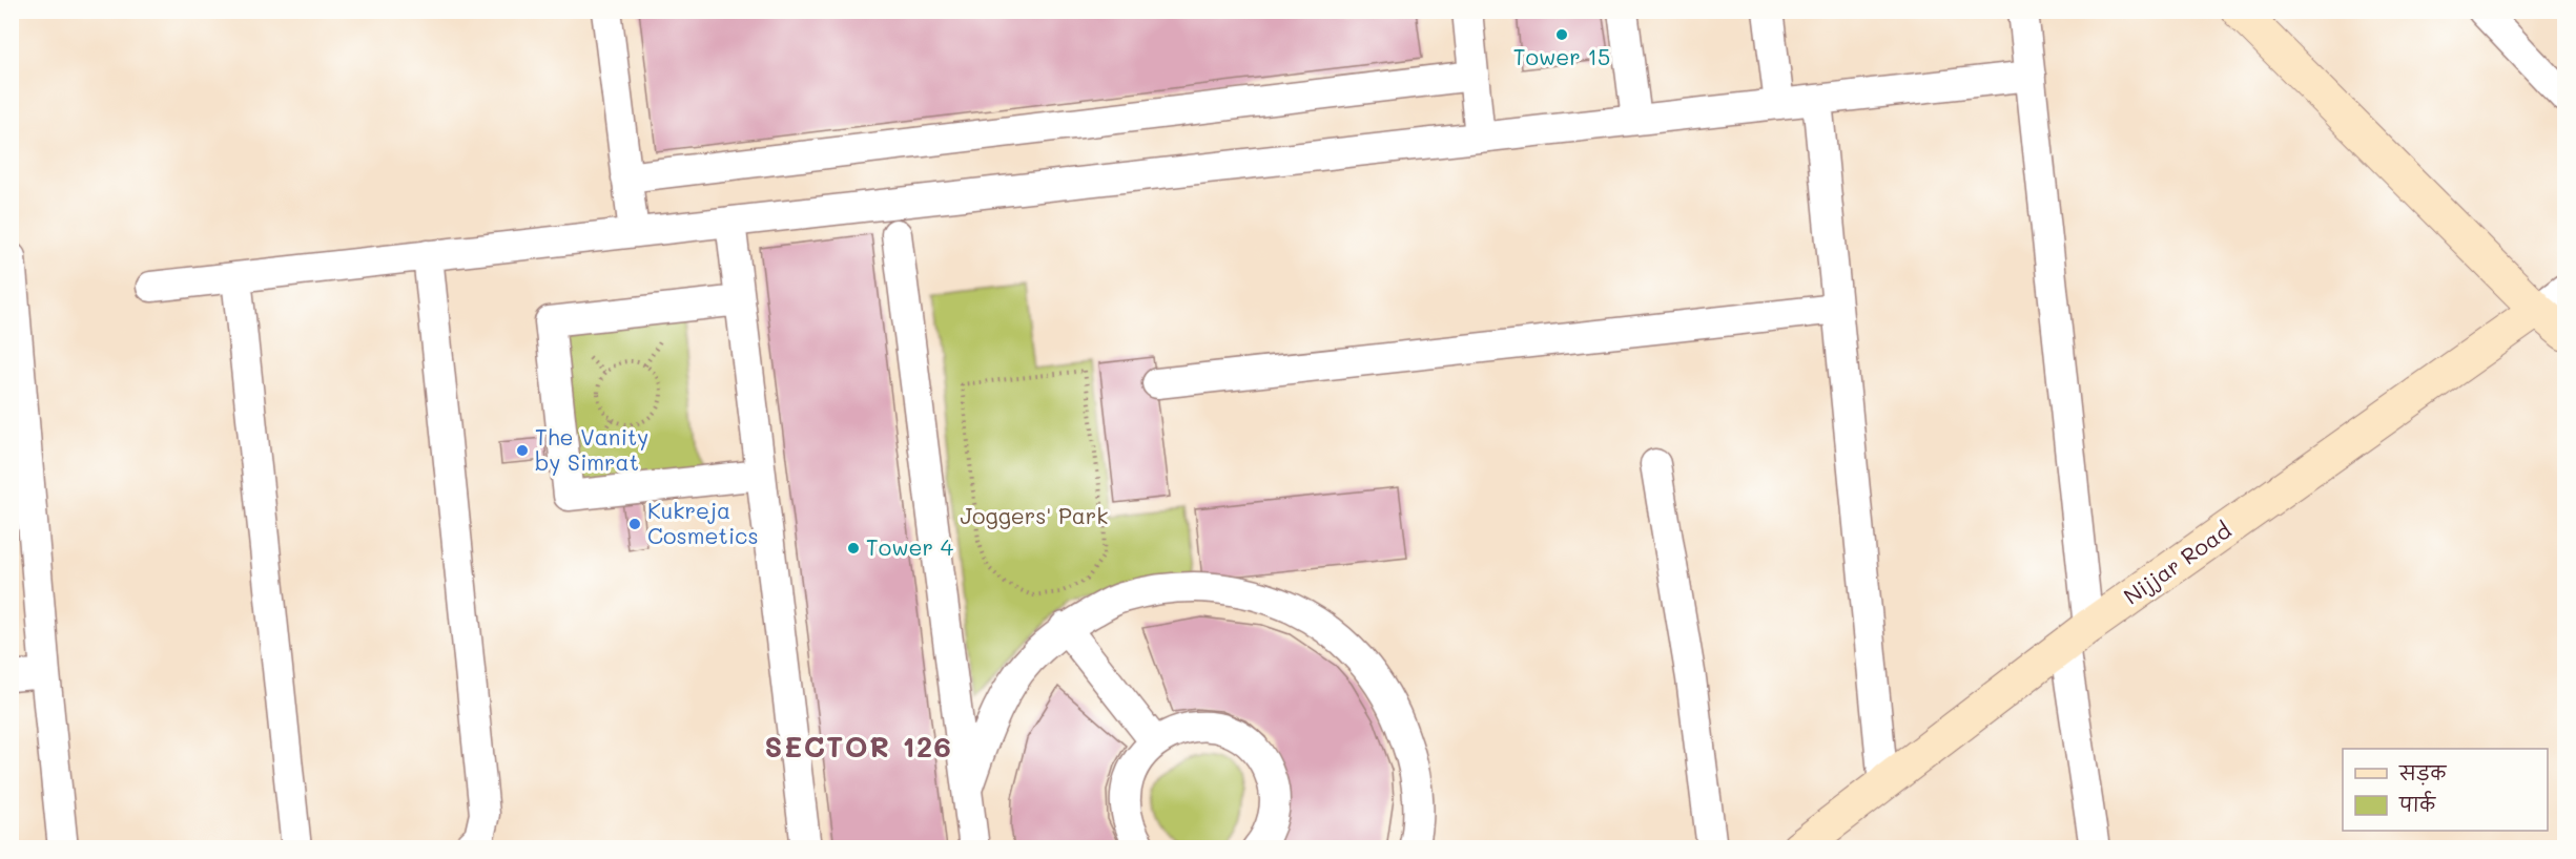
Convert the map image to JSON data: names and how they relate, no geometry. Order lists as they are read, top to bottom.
{
  "streets": {
    "street": ["Nijjar Road"]
  },
  "districts": ["SECTOR 126"],
  "parks": ["Joggers' Park"],
  "places": [
    "Tower 15",
    "The Vanity by Simrat",
    "Kukreja Cosmetics",
    "Tower 4"
  ],
  "legend": ["सड़क", "पार्क"]
}
